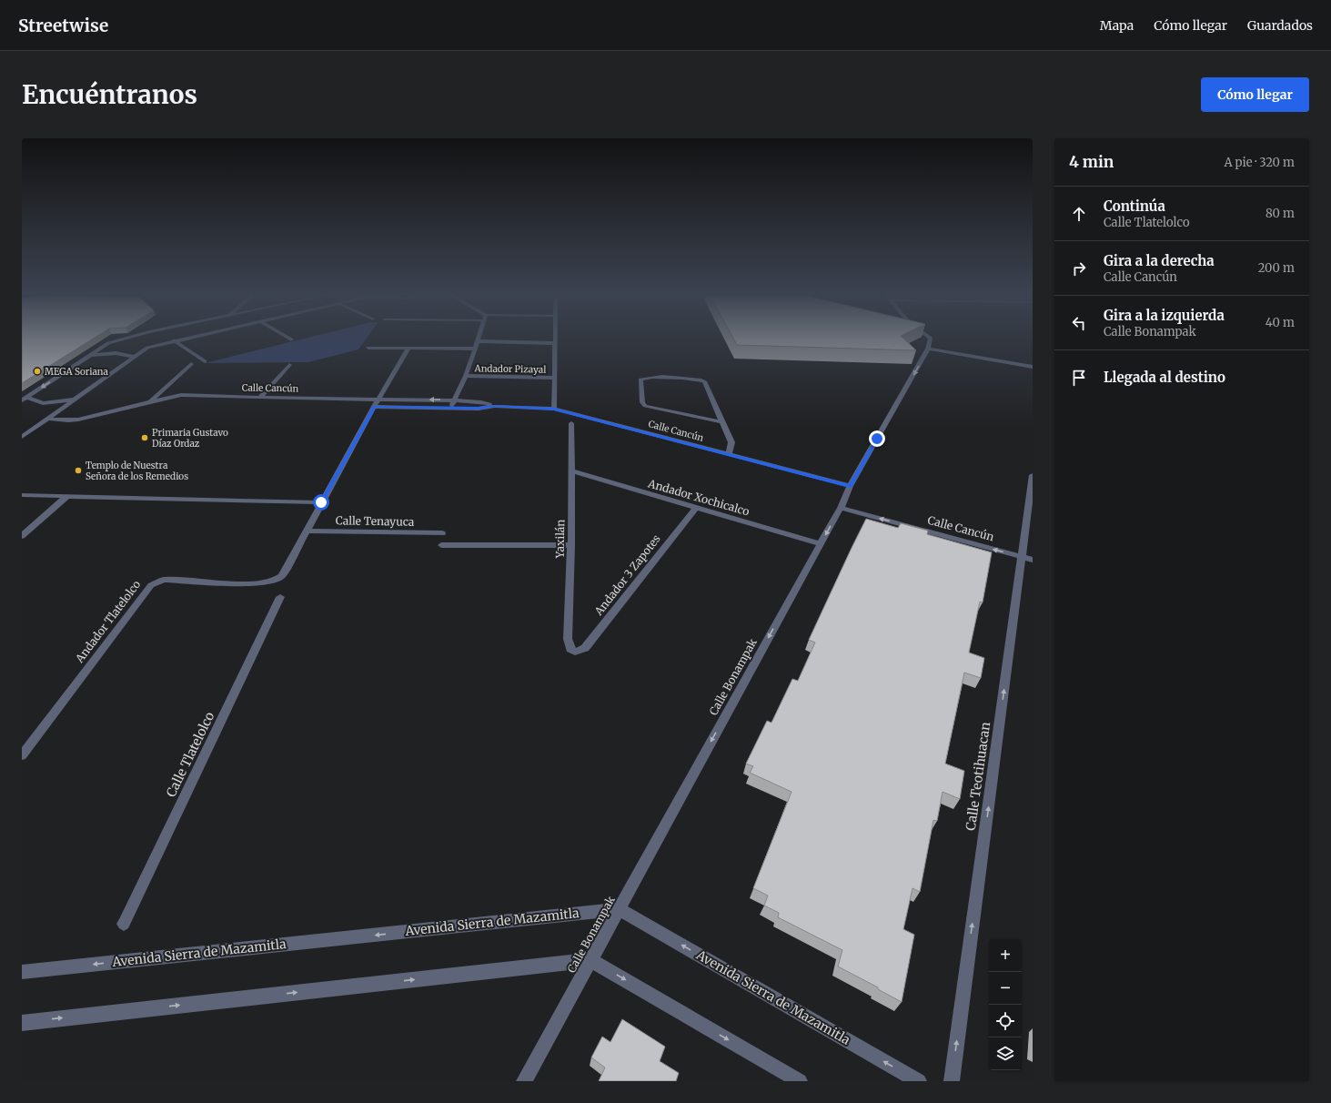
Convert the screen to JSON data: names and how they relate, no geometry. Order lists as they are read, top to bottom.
{
  "streets": {
    "street": [
      "Andador Pizayal",
      "Calle Cancún",
      "Andador Xochicalco",
      "Calle Tenayuca",
      "Yaxilán",
      "Andador 3 Zapotes",
      "Andador Tlatelolco",
      "Calle Bonampak",
      "Calle Tlatelolco",
      "Calle Teotihuacan",
      "Avenida Sierra de Mazamitla"
    ]
  },
  "crossings": [
    ["Calle Cancún", "Calle Bonampak"],
    ["Calle Cancún", "Calle Teotihuacan"],
    ["Andador Xochicalco", "Yaxilán"],
    ["Andador Xochicalco", "Andador 3 Zapotes"],
    ["Andador Xochicalco", "Calle Bonampak"],
    ["Calle Tenayuca", "Andador Tlatelolco"],
    ["Yaxilán", "Andador 3 Zapotes"],
    ["Calle Bonampak", "Avenida Sierra de Mazamitla"]
  ],
  "one_way": ["Calle Bonampak", "Calle Teotihuacan"],
  "places": ["MEGA Soriana", "Primaria Gustavo Díaz Ordaz", "Templo de Nuestra Señora de los Remedios"],
  "page": {
    "header": "Streetwise",
    "nav": ["Mapa", "Cómo llegar", "Guardados"],
    "buttons": "Cómo llegar",
    "title": "Encuéntranos",
    "heading": ["4 min", "A pie · 320 m"],
    "list": [
      ["Continúa", "Calle Tlatelolco", "80 m"],
      ["Gira a la derecha", "Calle Cancún", "200 m"],
      ["Gira a la izquierda", "Calle Bonampak", "40 m"],
      "Llegada al destino"
    ],
    "map_buttons": ["+", "−"]
  }
}
